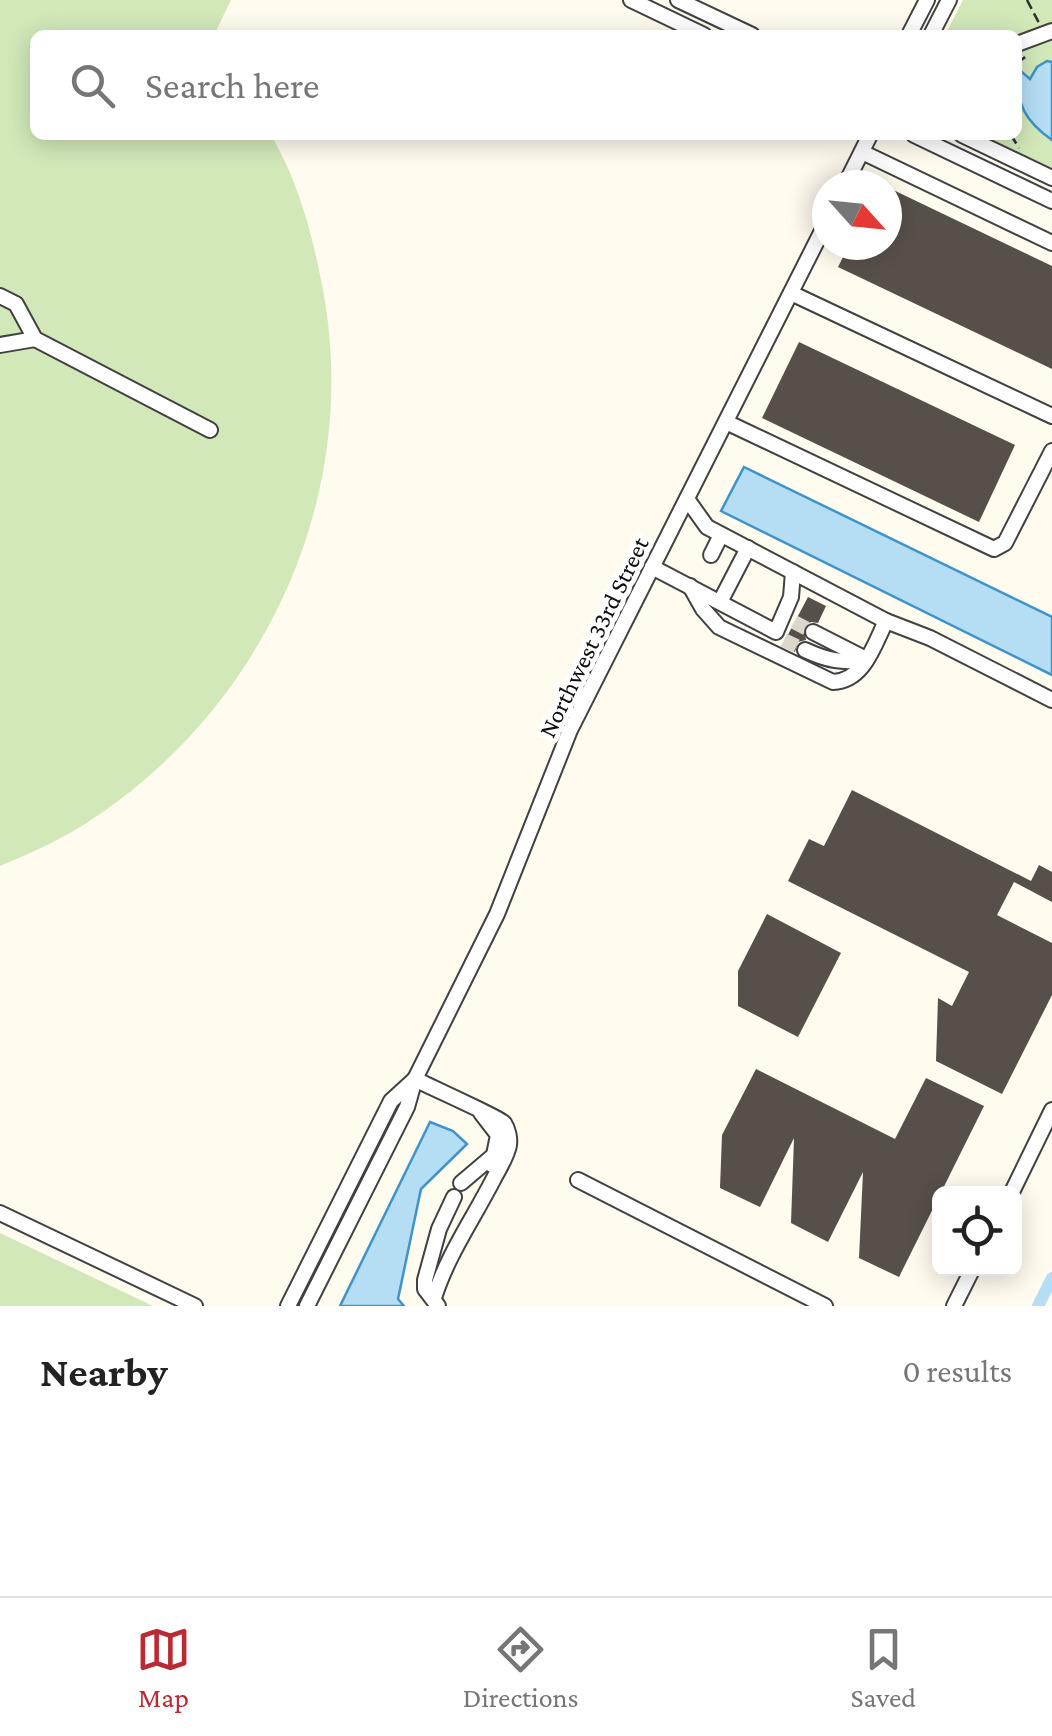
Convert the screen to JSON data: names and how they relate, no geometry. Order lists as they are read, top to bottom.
{
  "streets": {
    "street": ["Northwest 33rd Street"]
  },
  "north": "bottom right",
  "page": {
    "search": "Search here",
    "heading": ["Nearby", "0 results"],
    "nav": ["Map", "Directions", "Saved"]
  }
}
